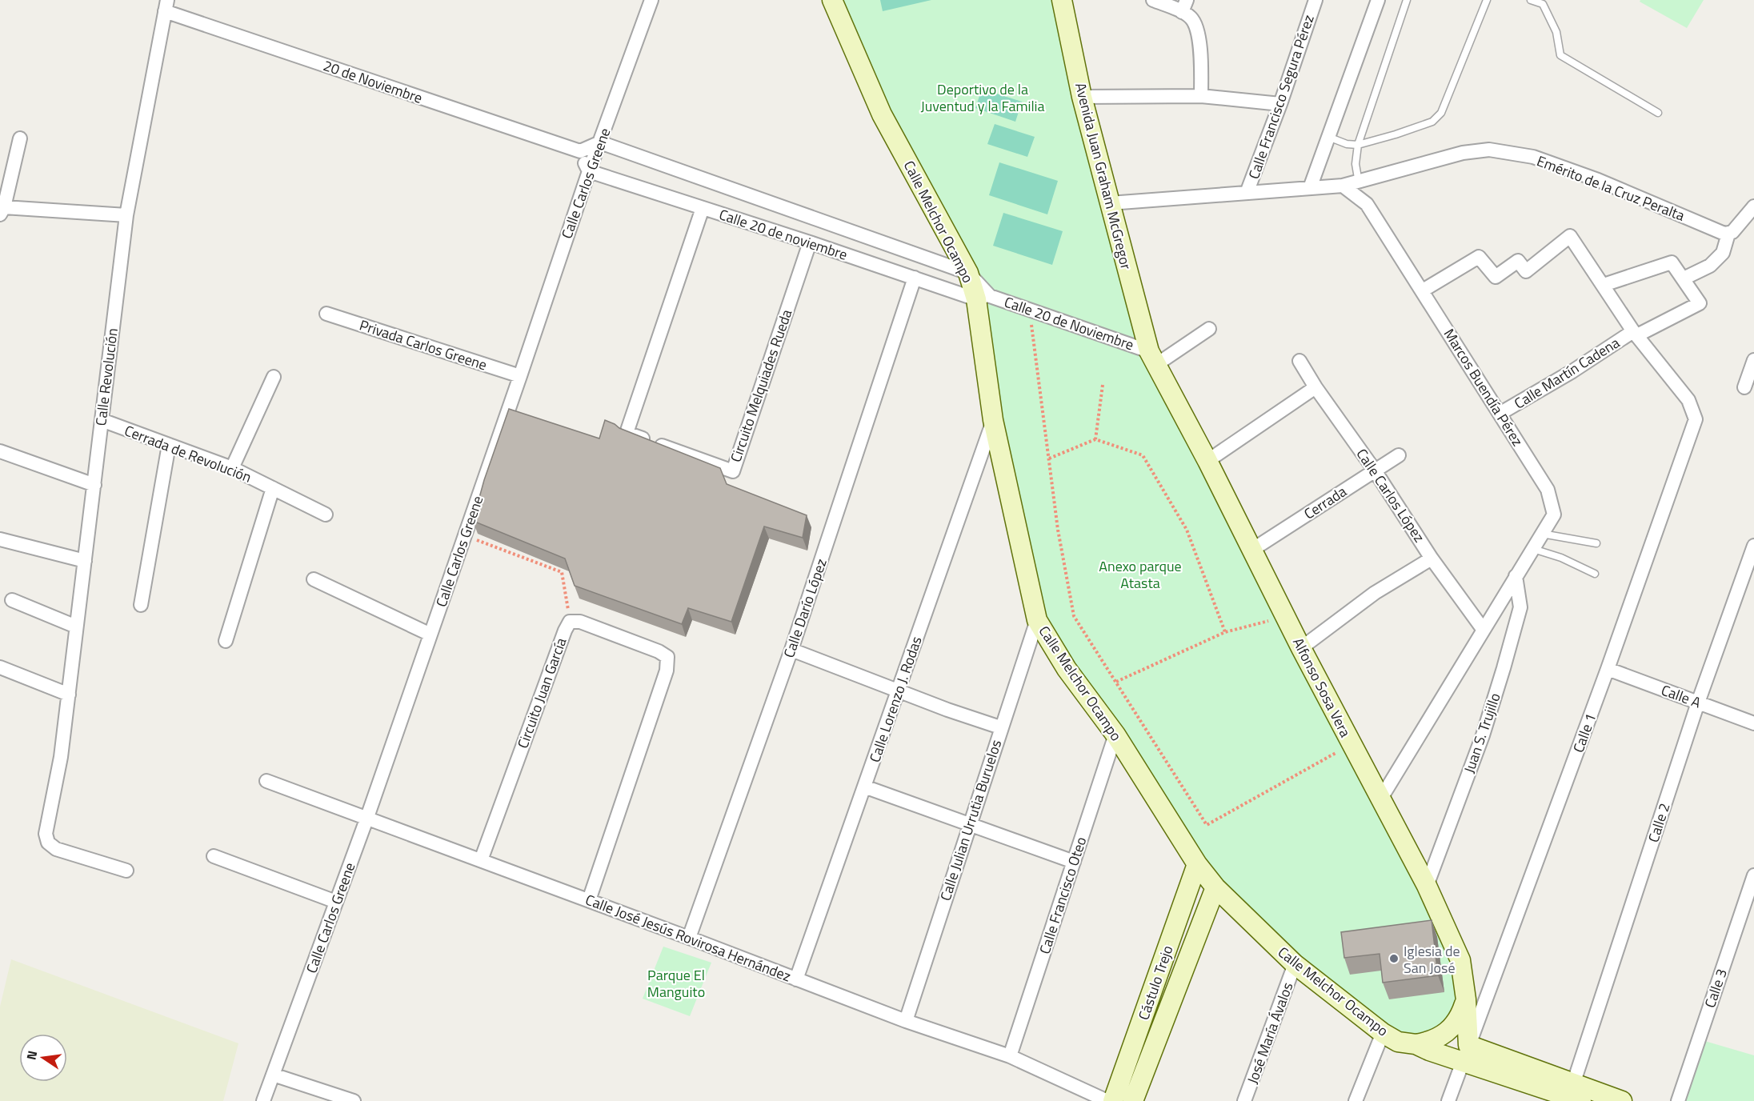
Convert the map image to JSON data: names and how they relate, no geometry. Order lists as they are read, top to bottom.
{
  "streets": {
    "street": [
      "20 de Noviembre",
      "Calle Francisco Segura Pérez",
      "Avenida Juan Graham McGregor",
      "Calle Carlos Greene",
      "Emérito de la Cruz Peralta",
      "Calle Melchor Ocampo",
      "Calle 20 de noviembre",
      "Calle 20 de Noviembre",
      "Privada Carlos Greene",
      "Calle Martín Cadena",
      "Calle Revolución",
      "Circuito Melquiades Rueda",
      "Marcos Buendía Pérez",
      "Cerrada de Revolución",
      "Calle Carlos López",
      "Cerrada",
      "Calle Darío López",
      "Alfonso Sosa Vera",
      "Circuito Juan García",
      "Calle A",
      "Calle Lorenzo J. Rodas",
      "Juan S. Trujillo",
      "Calle 1",
      "Calle Julian Urrutia Buruelos",
      "Calle 2",
      "Calle Francisco Oteo",
      "Calle José Jesús Rovirosa Hernández",
      "Cástulo Trejo",
      "Calle 3",
      "José María Ávalos"
    ]
  },
  "crossings": [
    ["20 de Noviembre", "Calle Revolución"],
    ["Avenida Juan Graham McGregor", "Calle 20 de Noviembre"],
    ["Avenida Juan Graham McGregor", "Alfonso Sosa Vera"],
    ["Calle Carlos Greene", "Calle 20 de noviembre"],
    ["Calle Carlos Greene", "Privada Carlos Greene"],
    ["Calle Carlos Greene", "Calle José Jesús Rovirosa Hernández"],
    ["Emérito de la Cruz Peralta", "Marcos Buendía Pérez"],
    ["Calle Melchor Ocampo", "Calle 20 de noviembre"],
    ["Calle Melchor Ocampo", "Calle 20 de Noviembre"],
    ["Calle Melchor Ocampo", "Alfonso Sosa Vera"],
    ["Calle Melchor Ocampo", "Calle Lorenzo J. Rodas"],
    ["Calle Melchor Ocampo", "Calle 1"],
    ["Calle Melchor Ocampo", "Calle Julian Urrutia Buruelos"],
    ["Calle Melchor Ocampo", "Calle 2"],
    ["Calle Melchor Ocampo", "Calle Francisco Oteo"],
    ["Calle Melchor Ocampo", "Cástulo Trejo"],
    ["Calle Melchor Ocampo", "José María Ávalos"],
    ["Calle 20 de noviembre", "Calle 20 de Noviembre"],
    ["Calle 20 de noviembre", "Circuito Melquiades Rueda"],
    ["Calle 20 de noviembre", "Calle Darío López"],
    ["Calle 20 de Noviembre", "Alfonso Sosa Vera"],
    ["Calle Martín Cadena", "Marcos Buendía Pérez"],
    ["Calle Martín Cadena", "Calle 1"],
    ["Calle Revolución", "Cerrada de Revolución"],
    ["Marcos Buendía Pérez", "Calle Carlos López"],
    ["Marcos Buendía Pérez", "Alfonso Sosa Vera"],
    ["Marcos Buendía Pérez", "Juan S. Trujillo"],
    ["Calle Carlos López", "Cerrada"],
    ["Cerrada", "Alfonso Sosa Vera"],
    ["Calle Darío López", "Calle José Jesús Rovirosa Hernández"],
    ["Alfonso Sosa Vera", "Juan S. Trujillo"],
    ["Alfonso Sosa Vera", "Calle 1"],
    ["Circuito Juan García", "Calle José Jesús Rovirosa Hernández"],
    ["Calle A", "Calle 1"],
    ["Calle A", "Calle 2"],
    ["Calle Lorenzo J. Rodas", "Calle José Jesús Rovirosa Hernández"],
    ["Calle Julian Urrutia Buruelos", "Calle José Jesús Rovirosa Hernández"],
    ["Calle Francisco Oteo", "Calle José Jesús Rovirosa Hernández"]
  ],
  "parks": ["Deportivo de la Juventud y la Familia", "Anexo parque Atasta", "Parque El Manguito"],
  "places": ["Iglesia de San José"],
  "north": "left"
}
